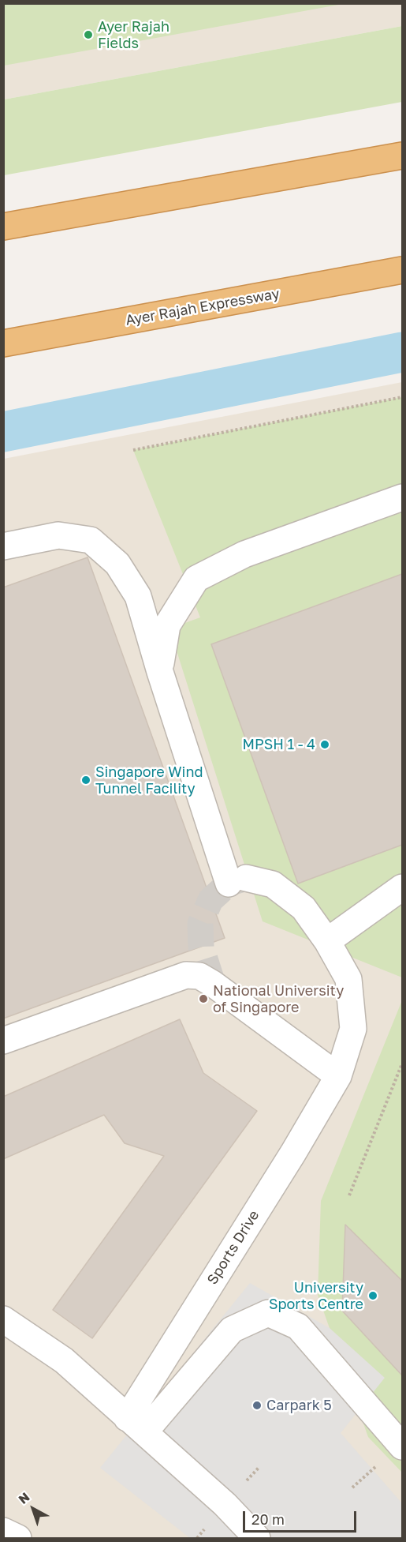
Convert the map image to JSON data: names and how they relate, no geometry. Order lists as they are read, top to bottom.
{
  "streets": {
    "highway": ["Ayer Rajah Expressway"],
    "street": ["Sports Drive"]
  },
  "places": [
    "Ayer Rajah Fields",
    "MPSH 1 - 4",
    "Singapore Wind Tunnel Facility",
    "National University of Singapore",
    "University Sports Centre",
    "Carpark 5"
  ],
  "scale_bar": "20 m",
  "north": "top left"
}
